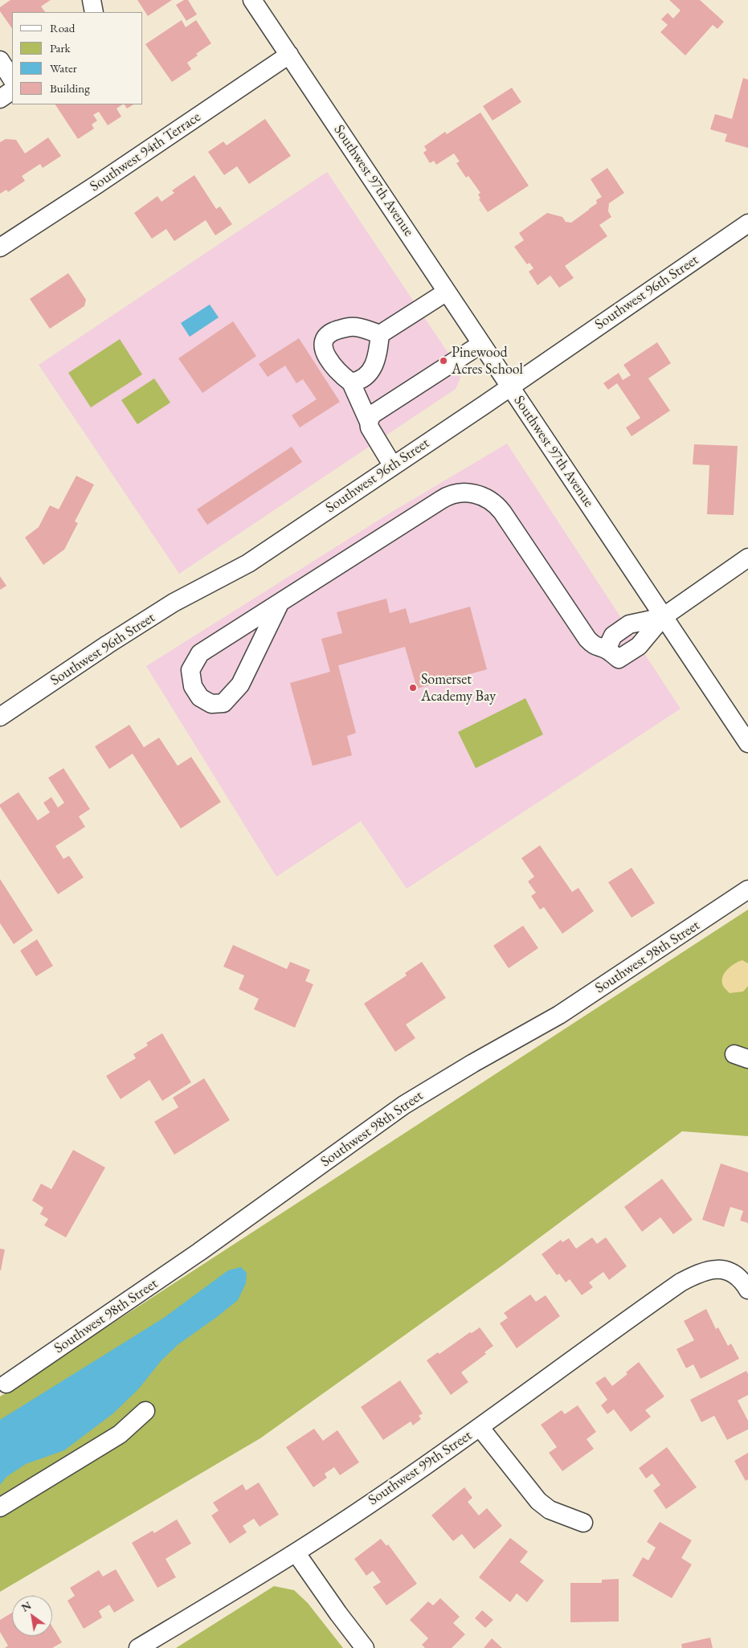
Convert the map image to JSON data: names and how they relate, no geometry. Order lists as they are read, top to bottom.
{
  "streets": {
    "street": [
      "Southwest 94th Terrace",
      "Southwest 97th Avenue",
      "Southwest 96th Street",
      "Southwest 98th Street",
      "Southwest 99th Street"
    ]
  },
  "crossings": [
    ["Southwest 94th Terrace", "Southwest 97th Avenue"],
    ["Southwest 97th Avenue", "Southwest 96th Street"]
  ],
  "places": ["Pinewood Acres School", "Somerset Academy Bay"],
  "legend": [
    "Road",
    "Park",
    "Water",
    "Building"
  ],
  "north": "top left"
}
